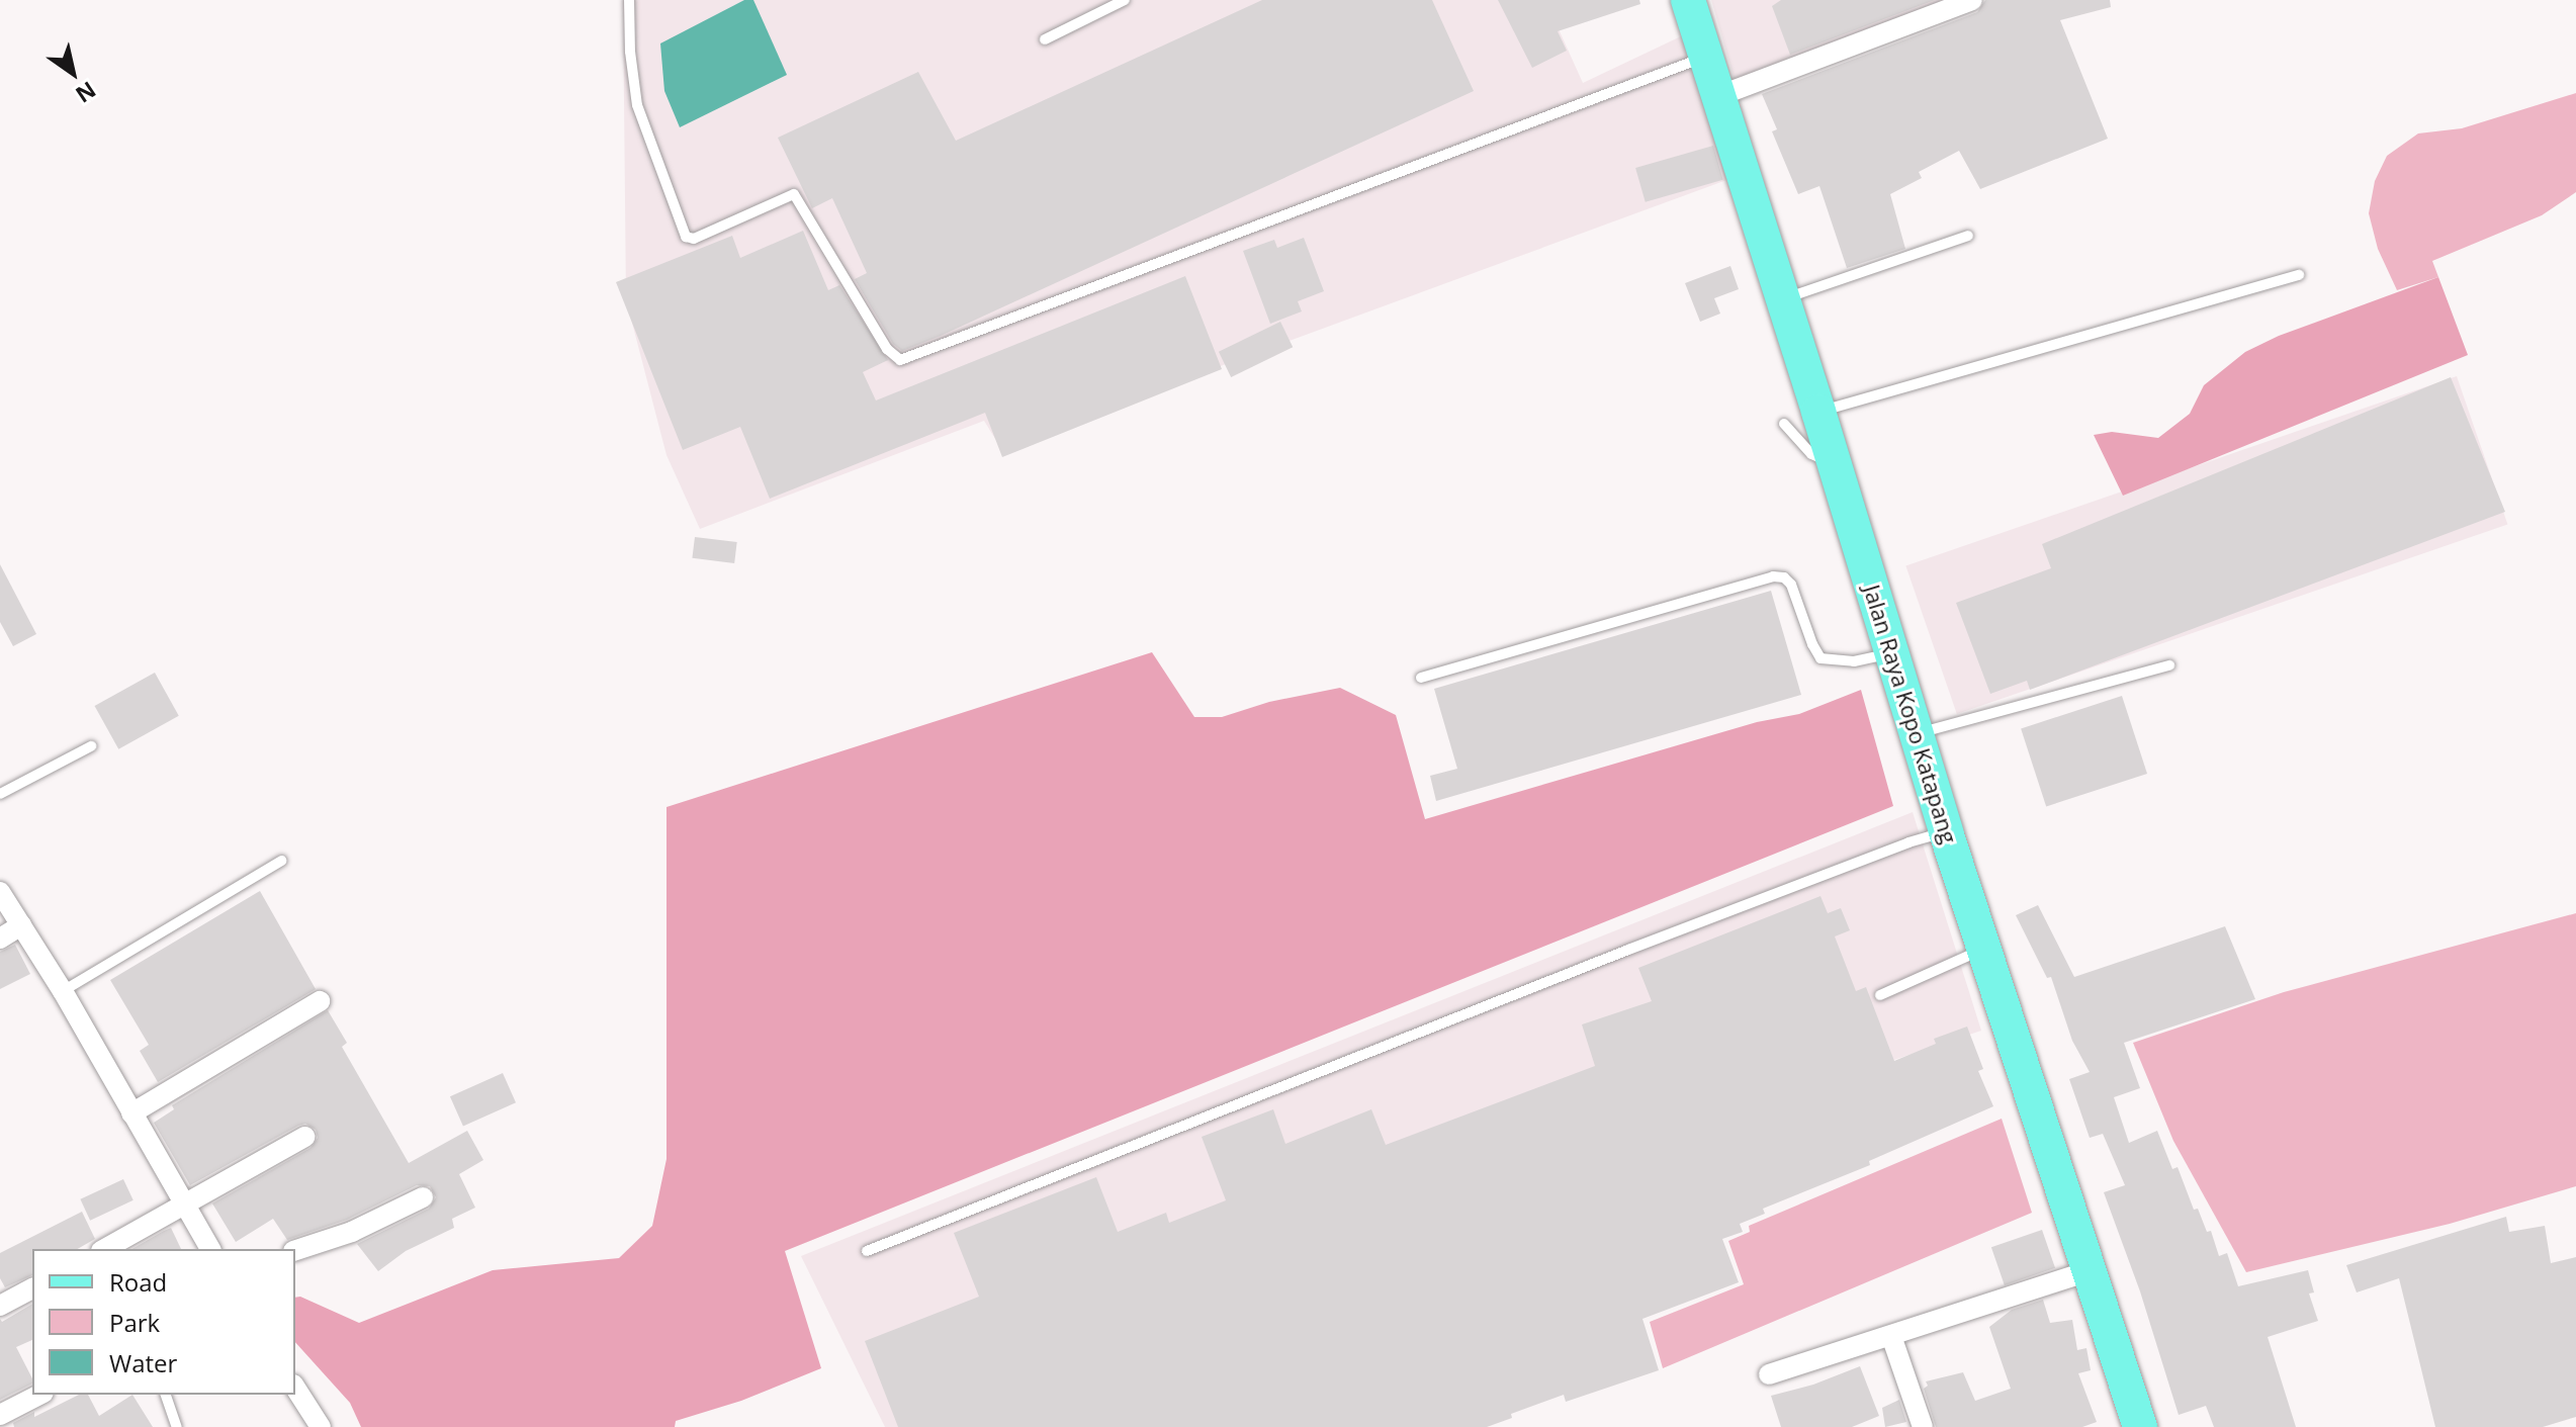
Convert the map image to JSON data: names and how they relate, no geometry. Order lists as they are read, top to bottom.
{
  "streets": {
    "main road": ["Jalan Raya Kopo Katapang"]
  },
  "legend": ["Road", "Park", "Water"],
  "north": "bottom right"
}
